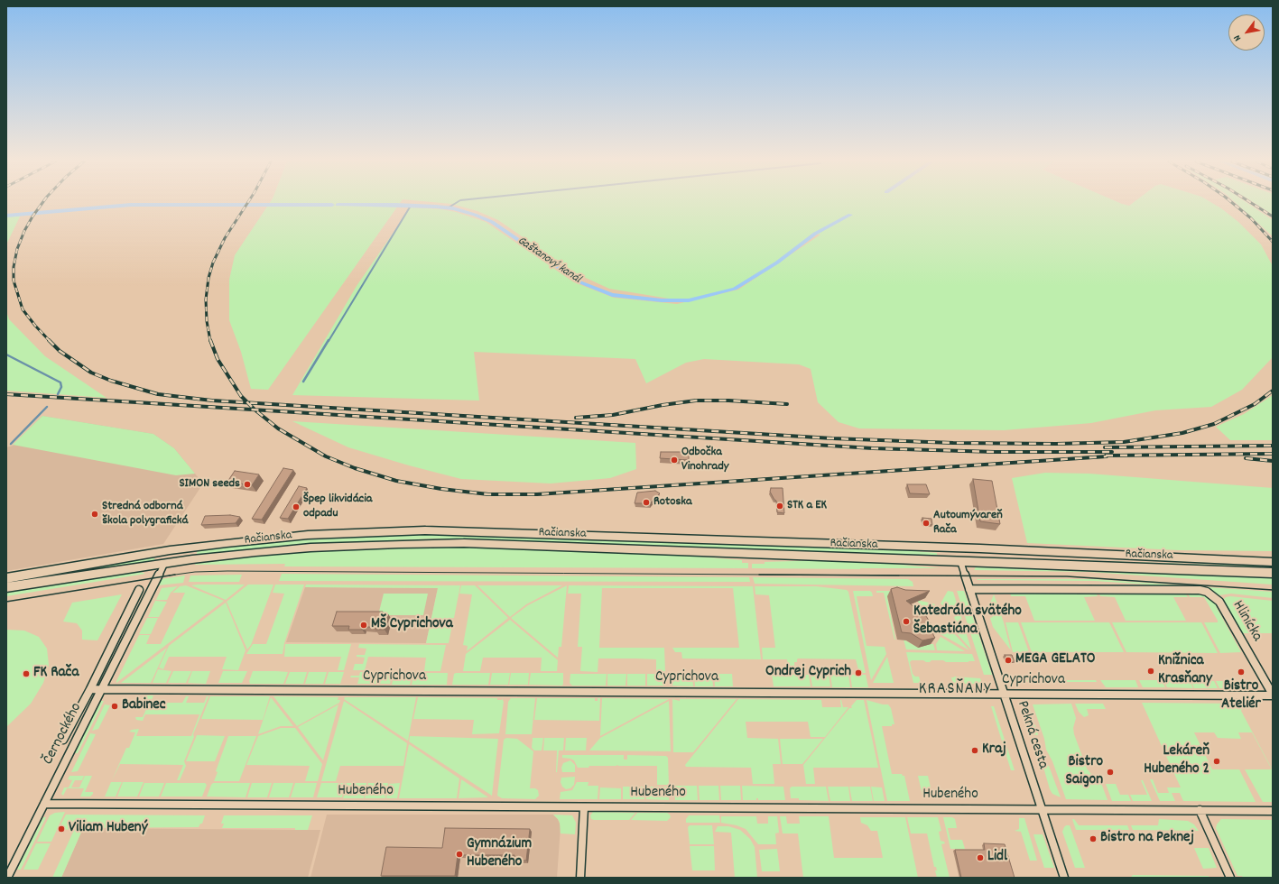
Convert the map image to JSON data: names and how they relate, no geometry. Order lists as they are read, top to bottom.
{
  "streets": {
    "main road": ["Račianska"],
    "street": [
      "Hlinícka",
      "Cyprichova",
      "Černockého",
      "Pekná cesta",
      "Hubeného"
    ]
  },
  "crossings": [
    ["Račianska", "Černockého"],
    ["Račianska", "Pekná cesta"],
    ["Hlinícka", "Cyprichova"],
    ["Hlinícka", "Pekná cesta"],
    ["Cyprichova", "Černockého"],
    ["Cyprichova", "Pekná cesta"],
    ["Černockého", "Hubeného"],
    ["Pekná cesta", "Hubeného"]
  ],
  "districts": ["KRASŇANY"],
  "water": ["Gaštanový kanál"],
  "places": [
    "Odbočka Vinohrady",
    "SIMON seeds",
    "Rotoska",
    "STK a EK",
    "Špep likvidácia odpadu",
    "Stredná odborná škola polygrafická",
    "Autoumývareň Rača",
    "Katedrála svätého Šebastiána",
    "MŠ Cyprichova",
    "MEGA GELATO",
    "Knižnica Krasňany",
    "Bistro Ateliér",
    "Ondrej Cyprich",
    "FK Rača",
    "Babinec",
    "Kraj",
    "Lekáreň Hubeného 2",
    "Bistro Saigon",
    "Viliam Hubený",
    "Bistro na Peknej",
    "Gymnázium Hubeného",
    "Lidl"
  ],
  "north": "bottom left"
}
